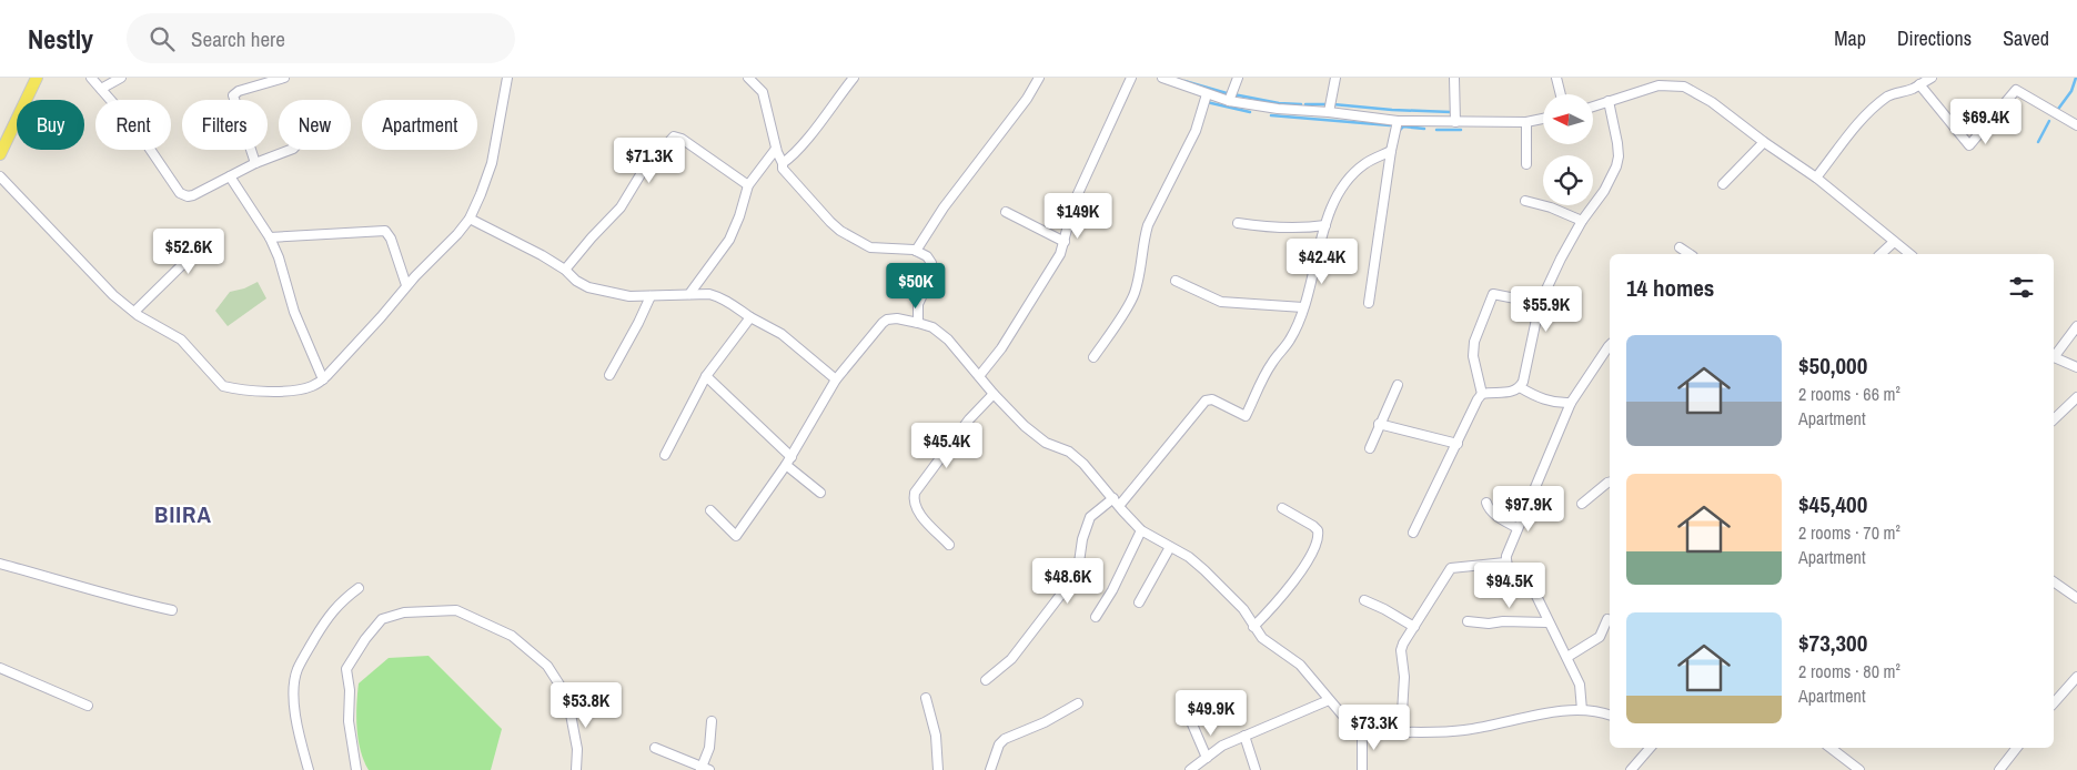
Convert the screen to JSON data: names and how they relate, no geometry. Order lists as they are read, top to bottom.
{
  "districts": ["BIIRA"],
  "north": "left",
  "page": {
    "header": "Nestly",
    "search": "Search here",
    "nav": ["Map", "Directions", "Saved"],
    "price": [
      "$69.4K",
      "$71.3K",
      "$149K",
      "$52.6K",
      "$42.4K",
      "$50K",
      "$55.9K",
      "$45.4K",
      "$97.9K",
      "$48.6K",
      "$94.5K",
      "$53.8K",
      "$49.9K",
      "$73.3K"
    ],
    "chip": [
      "Buy",
      "Rent",
      "Filters",
      "New",
      "Apartment"
    ],
    "heading": "14 homes",
    "list": [
      {
        "name": "$50,000",
        "note": "2 rooms · 66 m² · Apartment"
      },
      {
        "name": "$45,400",
        "note": "2 rooms · 70 m² · Apartment"
      },
      {
        "name": "$73,300",
        "note": "2 rooms · 80 m² · Apartment"
      }
    ]
  }
}
